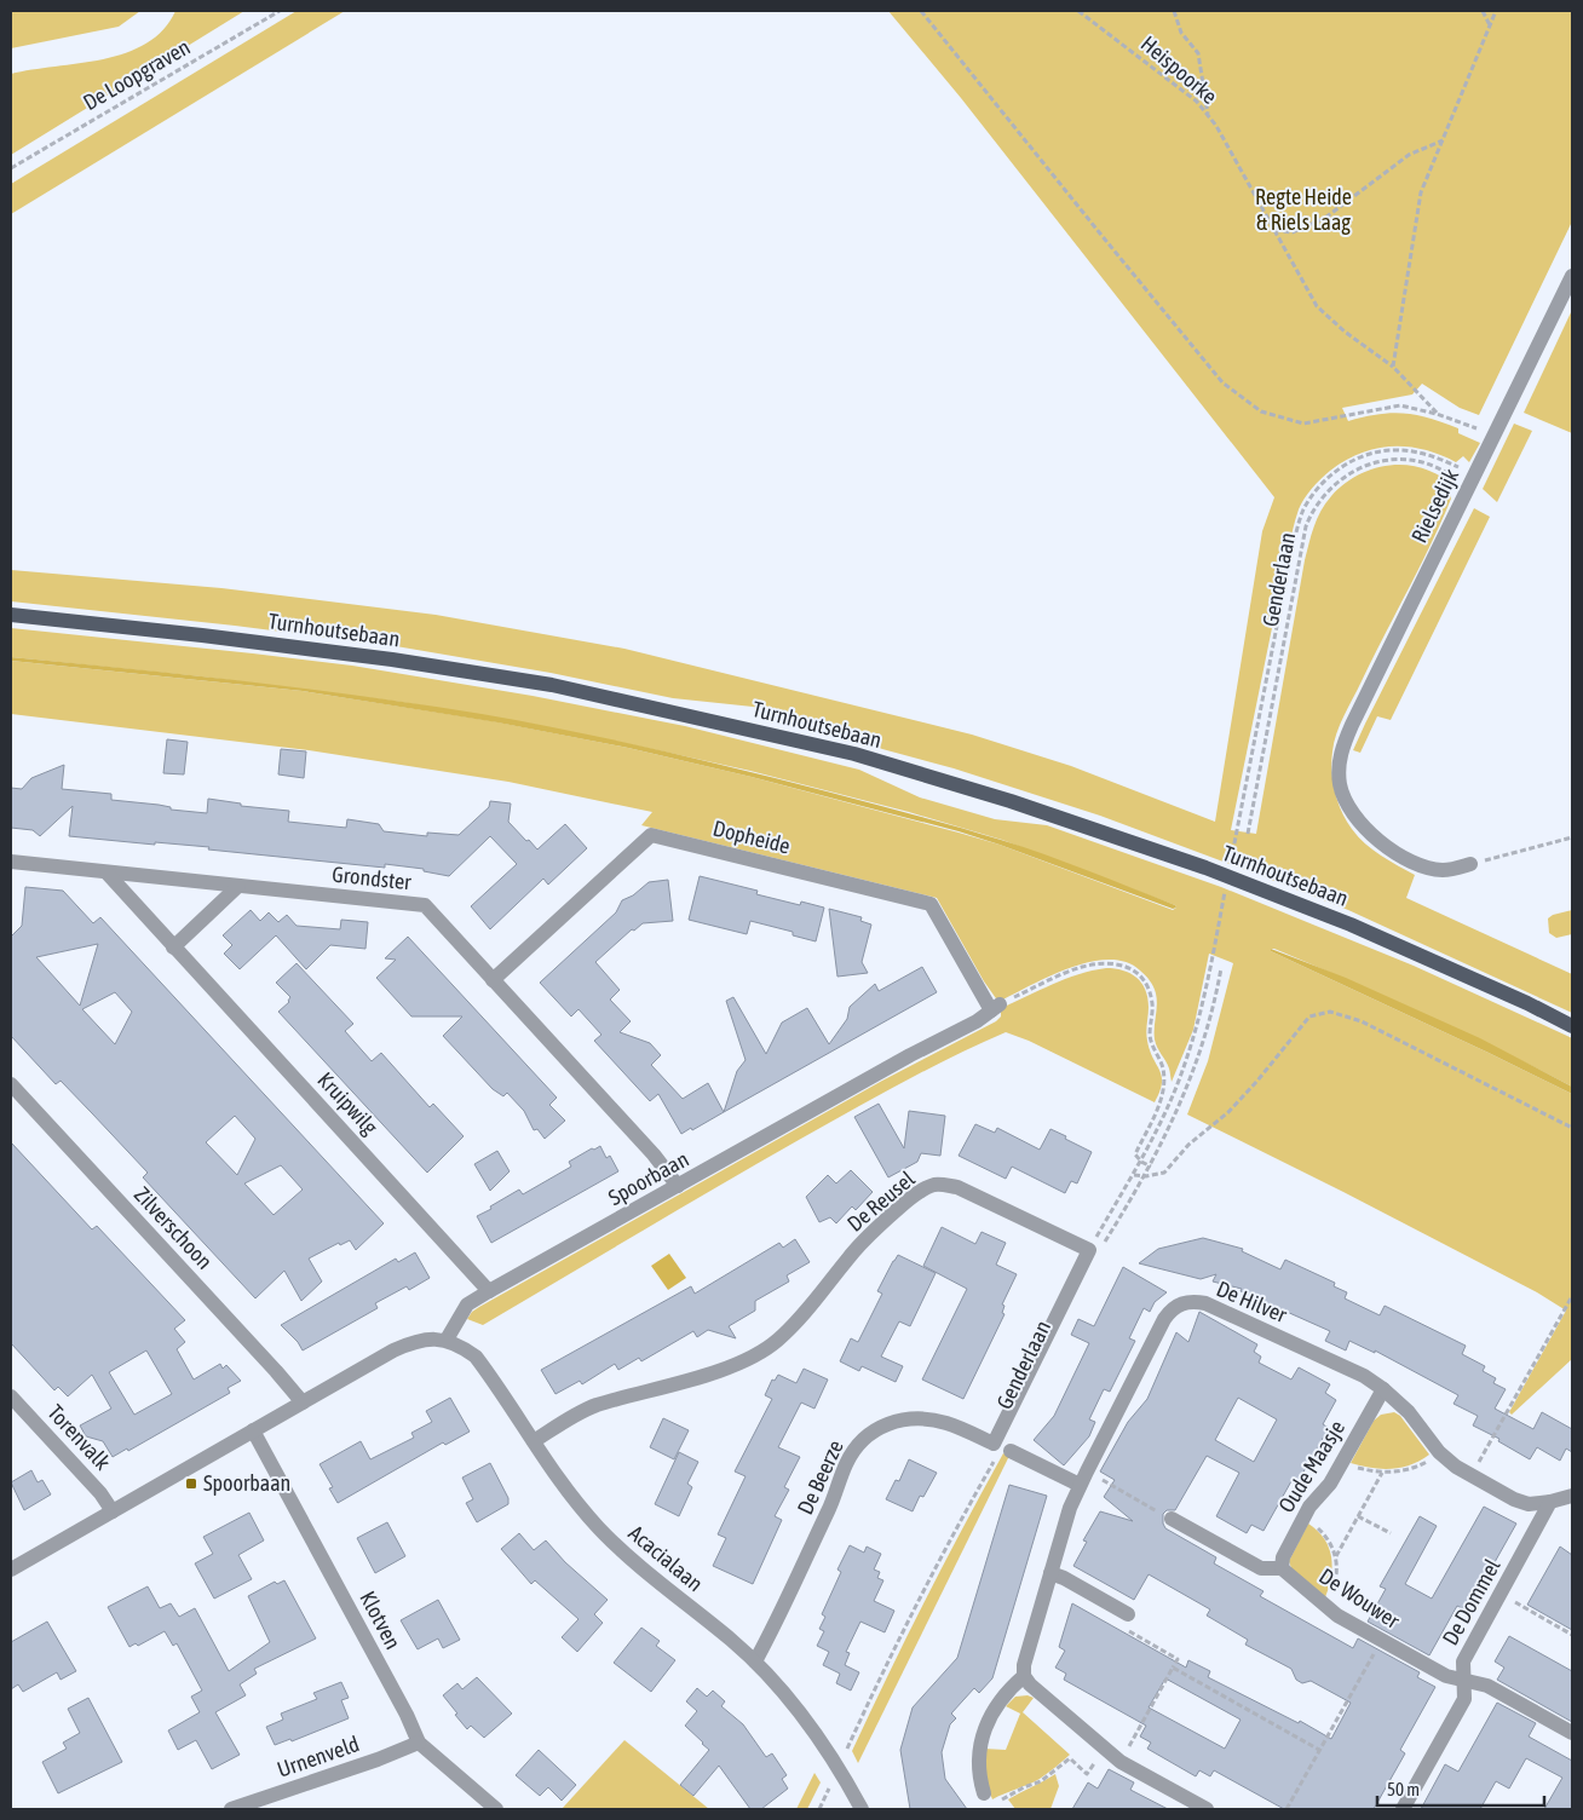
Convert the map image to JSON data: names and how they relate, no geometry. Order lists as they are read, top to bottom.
{
  "streets": {
    "main road": ["Turnhoutsebaan"],
    "street": [
      "Rielsedijk",
      "Dopheide",
      "Grondster",
      "Kruipwilg",
      "Spoorbaan",
      "De Reusel",
      "Zilverschoon",
      "De Hilver",
      "Torenvalk",
      "Oude Maasje",
      "De Beerze",
      "Acacialaan",
      "De Wouwer",
      "De Dommel",
      "Klotven",
      "Urnenveld"
    ],
    "path": ["Heispoorke", "De Loopgraven", "Genderlaan"]
  },
  "crossings": [
    ["Rielsedijk", "Genderlaan"],
    ["Dopheide", "Grondster"],
    ["Dopheide", "Spoorbaan"],
    ["Grondster", "Kruipwilg"],
    ["Grondster", "Spoorbaan"],
    ["Kruipwilg", "Spoorbaan"],
    ["Spoorbaan", "Acacialaan"],
    ["De Reusel", "Acacialaan"],
    ["De Hilver", "Oude Maasje"],
    ["De Hilver", "De Beerze"],
    ["De Hilver", "De Dommel"],
    ["Oude Maasje", "De Wouwer"],
    ["De Beerze", "Acacialaan"],
    ["De Wouwer", "De Dommel"],
    ["Klotven", "Urnenveld"]
  ],
  "parks": ["Regte Heide & Riels Laag"],
  "places": {
    "transit": ["Spoorbaan"]
  },
  "scale_bar": "50 m"
}
